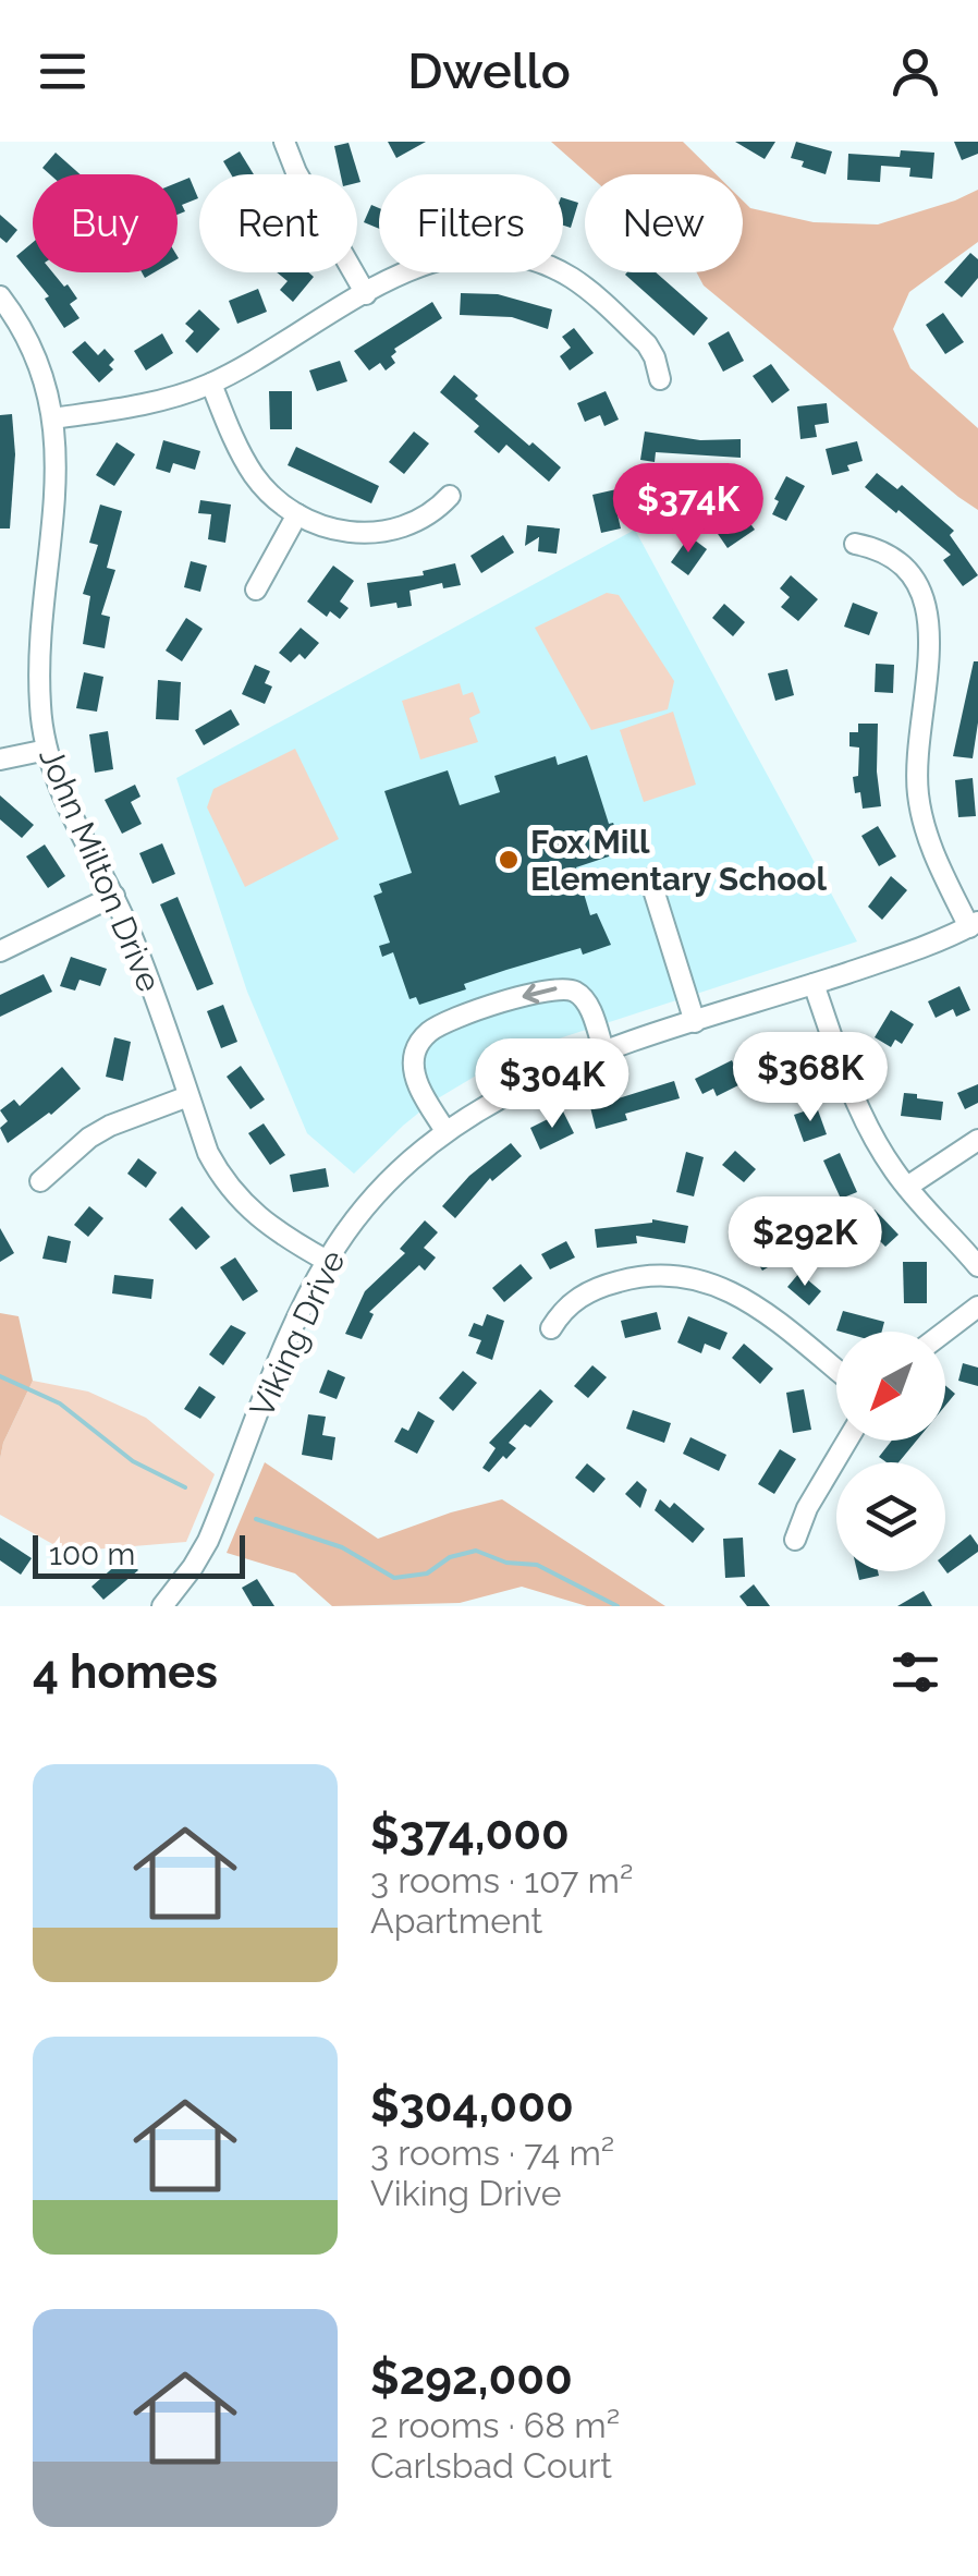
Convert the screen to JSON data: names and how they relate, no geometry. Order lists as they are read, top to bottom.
{
  "streets": {
    "street": ["John Milton Drive", "Viking Drive"]
  },
  "crossings": [
    ["John Milton Drive", "Viking Drive"]
  ],
  "places": ["Fox Mill Elementary School"],
  "scale_bar": "100 m",
  "north": "bottom left",
  "page": {
    "header": "Dwello",
    "chip": [
      "Buy",
      "Rent",
      "Filters",
      "New"
    ],
    "price": [
      "$374K",
      "$368K",
      "$304K",
      "$292K"
    ],
    "scale": "100 m",
    "heading": "4 homes",
    "list": [
      {
        "name": "$374,000",
        "note": "3 rooms · 107 m² · Apartment"
      },
      {
        "name": "$304,000",
        "note": "3 rooms · 74 m² · Viking Drive"
      },
      {
        "name": "$292,000",
        "note": "2 rooms · 68 m² · Carlsbad Court"
      }
    ]
  }
}
